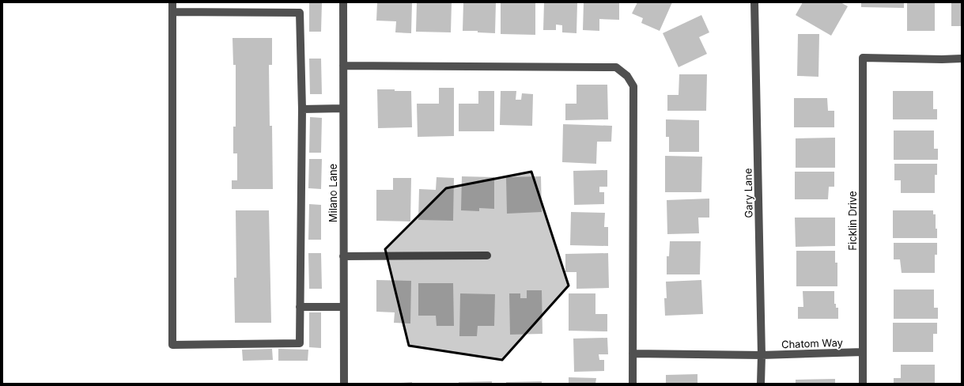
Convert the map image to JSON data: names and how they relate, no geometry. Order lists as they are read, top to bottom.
{
  "streets": {
    "street": [
      "Milano Lane",
      "Gary Lane",
      "Ficklin Drive",
      "Chatom Way"
    ]
  },
  "crossings": [
    ["Gary Lane", "Chatom Way"],
    ["Ficklin Drive", "Chatom Way"]
  ]
}
